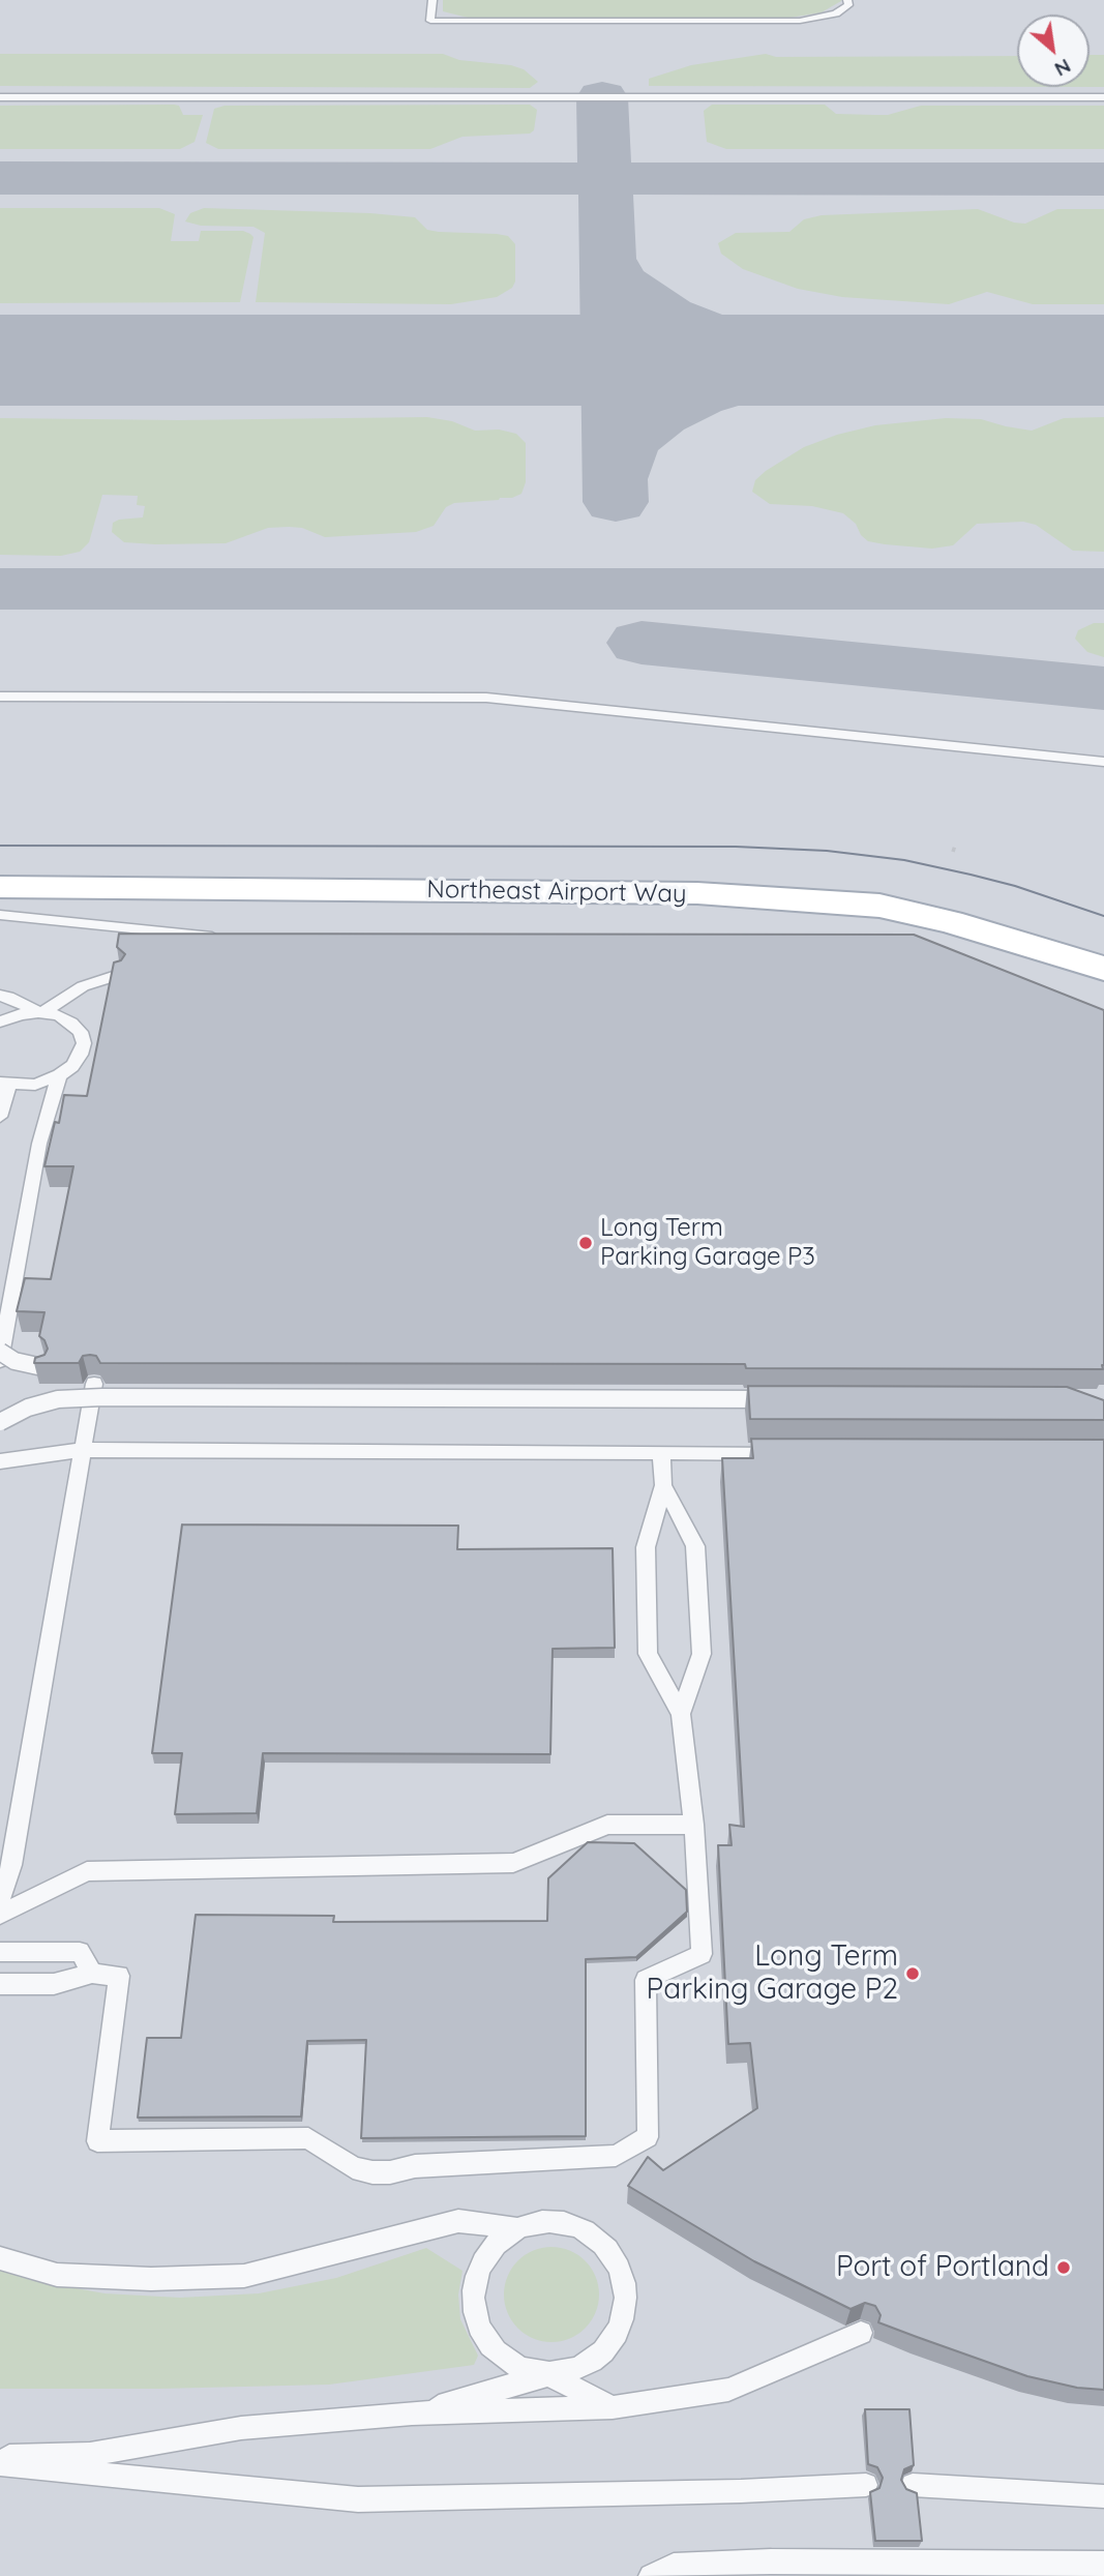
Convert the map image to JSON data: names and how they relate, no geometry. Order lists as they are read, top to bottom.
{
  "streets": {
    "main road": ["Northeast Airport Way"]
  },
  "places": ["Long Term Parking Garage P3", "Long Term Parking Garage P2", "Port of Portland"],
  "north": "bottom right"
}
